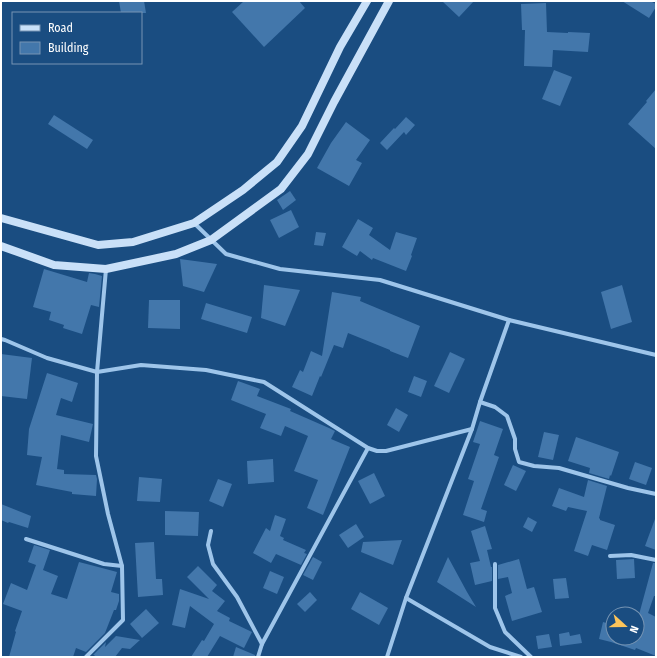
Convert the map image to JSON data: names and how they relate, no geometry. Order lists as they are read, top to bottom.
{
  "legend": ["Road", "Building"],
  "north": "right"
}
